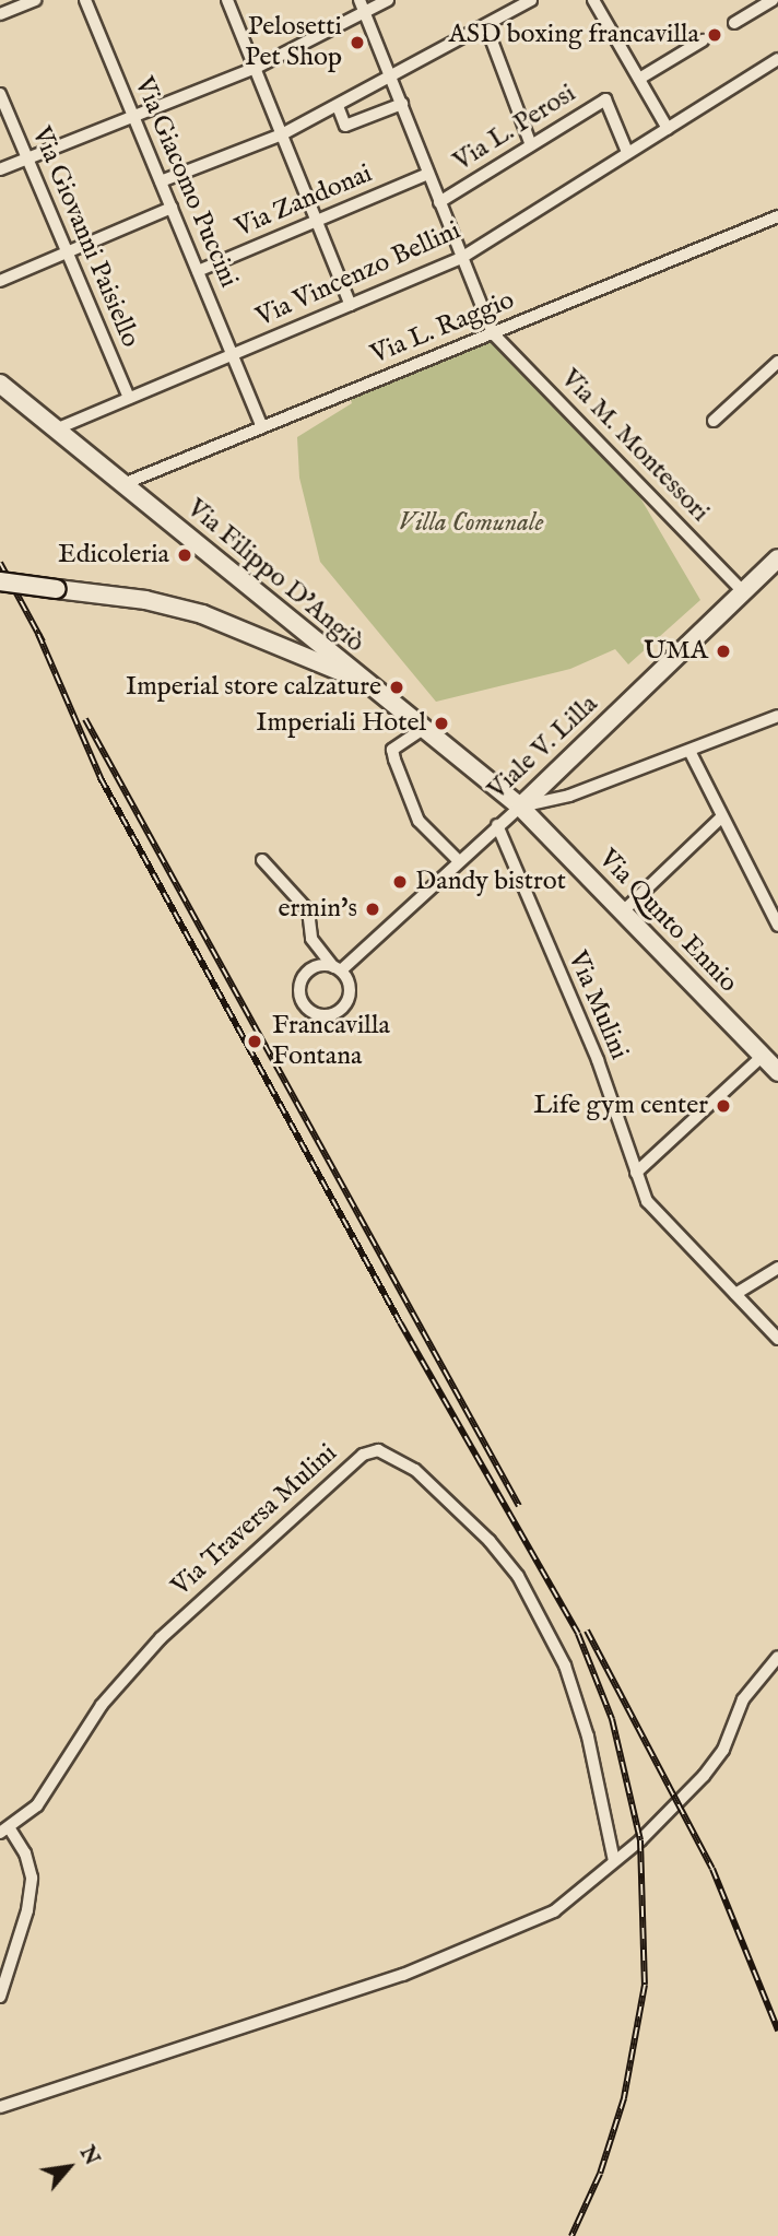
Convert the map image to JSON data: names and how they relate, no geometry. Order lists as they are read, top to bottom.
{
  "streets": {
    "main road": ["Via Filippo D'Angiò", "Viale V. Lilla", "Via Qunto Ennio"],
    "street": [
      "Via L. Perosi",
      "Via Giacomo Puccini",
      "Via Zandonai",
      "Via Giovanni Paisiello",
      "Via Vincenzo Bellini",
      "Via L. Raggio",
      "Via M. Montessori",
      "Via Mulini",
      "Via Traversa Mulini"
    ]
  },
  "crossings": [
    ["Via L. Perosi", "Via Vincenzo Bellini"],
    ["Via Giacomo Puccini", "Via Zandonai"],
    ["Via Giacomo Puccini", "Via Vincenzo Bellini"],
    ["Via Giacomo Puccini", "Via L. Raggio"],
    ["Via Giovanni Paisiello", "Via Vincenzo Bellini"],
    ["Via Vincenzo Bellini", "Via Filippo D'Angiò"],
    ["Via L. Raggio", "Via M. Montessori"],
    ["Via L. Raggio", "Via Filippo D'Angiò"],
    ["Via M. Montessori", "Viale V. Lilla"],
    ["Via Filippo D'Angiò", "Viale V. Lilla"],
    ["Via Filippo D'Angiò", "Via Qunto Ennio"],
    ["Viale V. Lilla", "Via Qunto Ennio"],
    ["Viale V. Lilla", "Via Mulini"]
  ],
  "parks": ["Villa Comunale"],
  "places": [
    "ASD boxing francavilla",
    "Pelosetti Pet Shop",
    "Edicoleria",
    "UMA",
    "Imperial store calzature",
    "Imperiali Hotel",
    "Dandy bistrot",
    "ermin's",
    "Francavilla Fontana",
    "Life gym center"
  ],
  "north": "top right"
}
